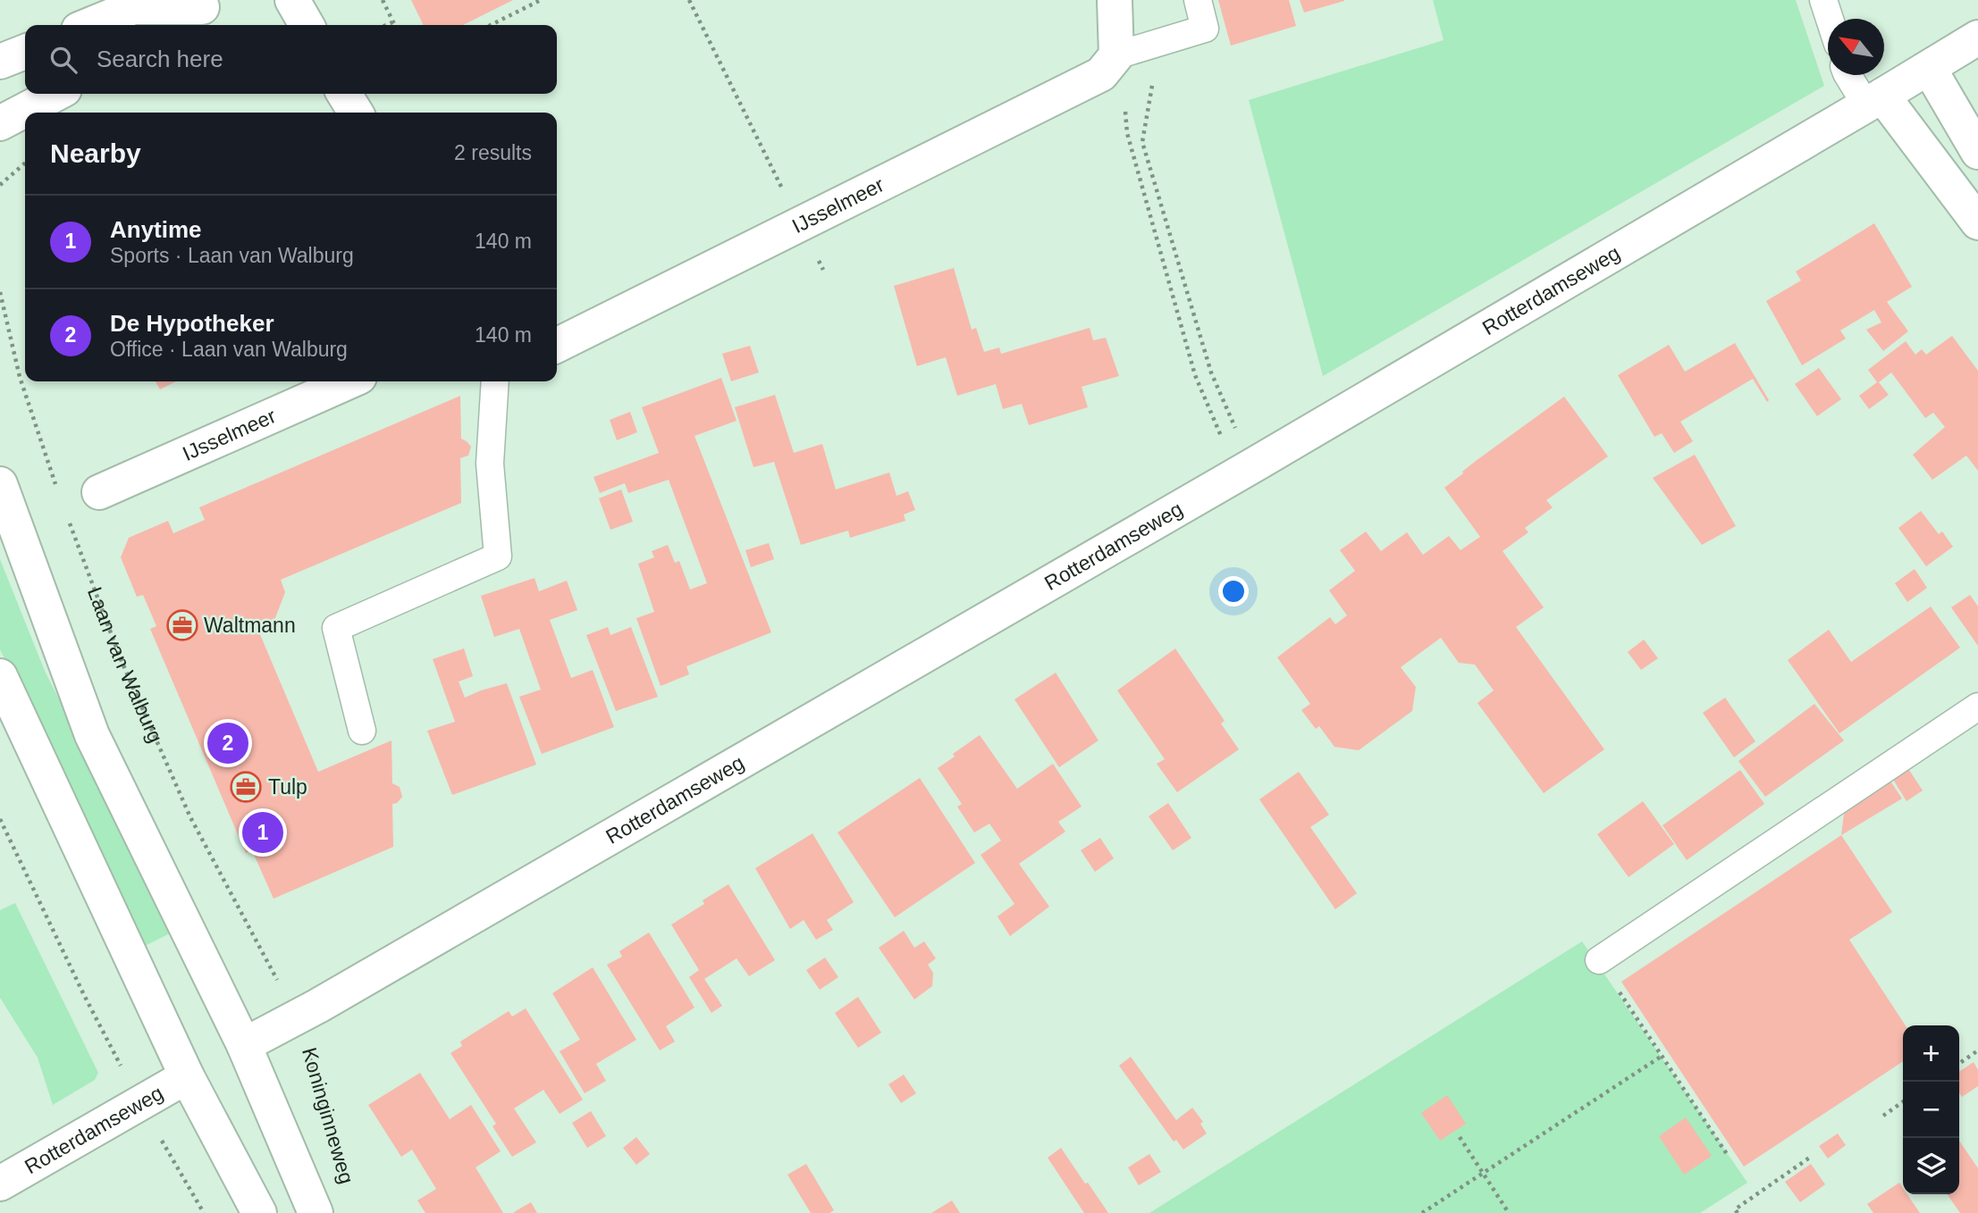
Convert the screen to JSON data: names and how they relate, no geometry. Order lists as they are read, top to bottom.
{
  "streets": {
    "street": ["IJsselmeer", "Rotterdamseweg", "Koninginneweg"],
    "path": ["Laan van Walburg"]
  },
  "crossings": [
    ["Rotterdamseweg", "Laan van Walburg"],
    ["Rotterdamseweg", "Koninginneweg"],
    ["Laan van Walburg", "Koninginneweg"]
  ],
  "places": {
    "office": ["Waltmann", "Tulp"]
  },
  "north": "top left",
  "page": {
    "search": "Search here",
    "heading": ["Nearby", "2 results"],
    "list": [
      {
        "mark": "1",
        "name": "Anytime",
        "note": "Sports · Laan van Walburg",
        "value": "140 m"
      },
      {
        "mark": "2",
        "name": "De Hypotheker",
        "note": "Office · Laan van Walburg",
        "value": "140 m"
      }
    ],
    "pins": ["2", "1"],
    "map_buttons": ["+", "−"]
  }
}
